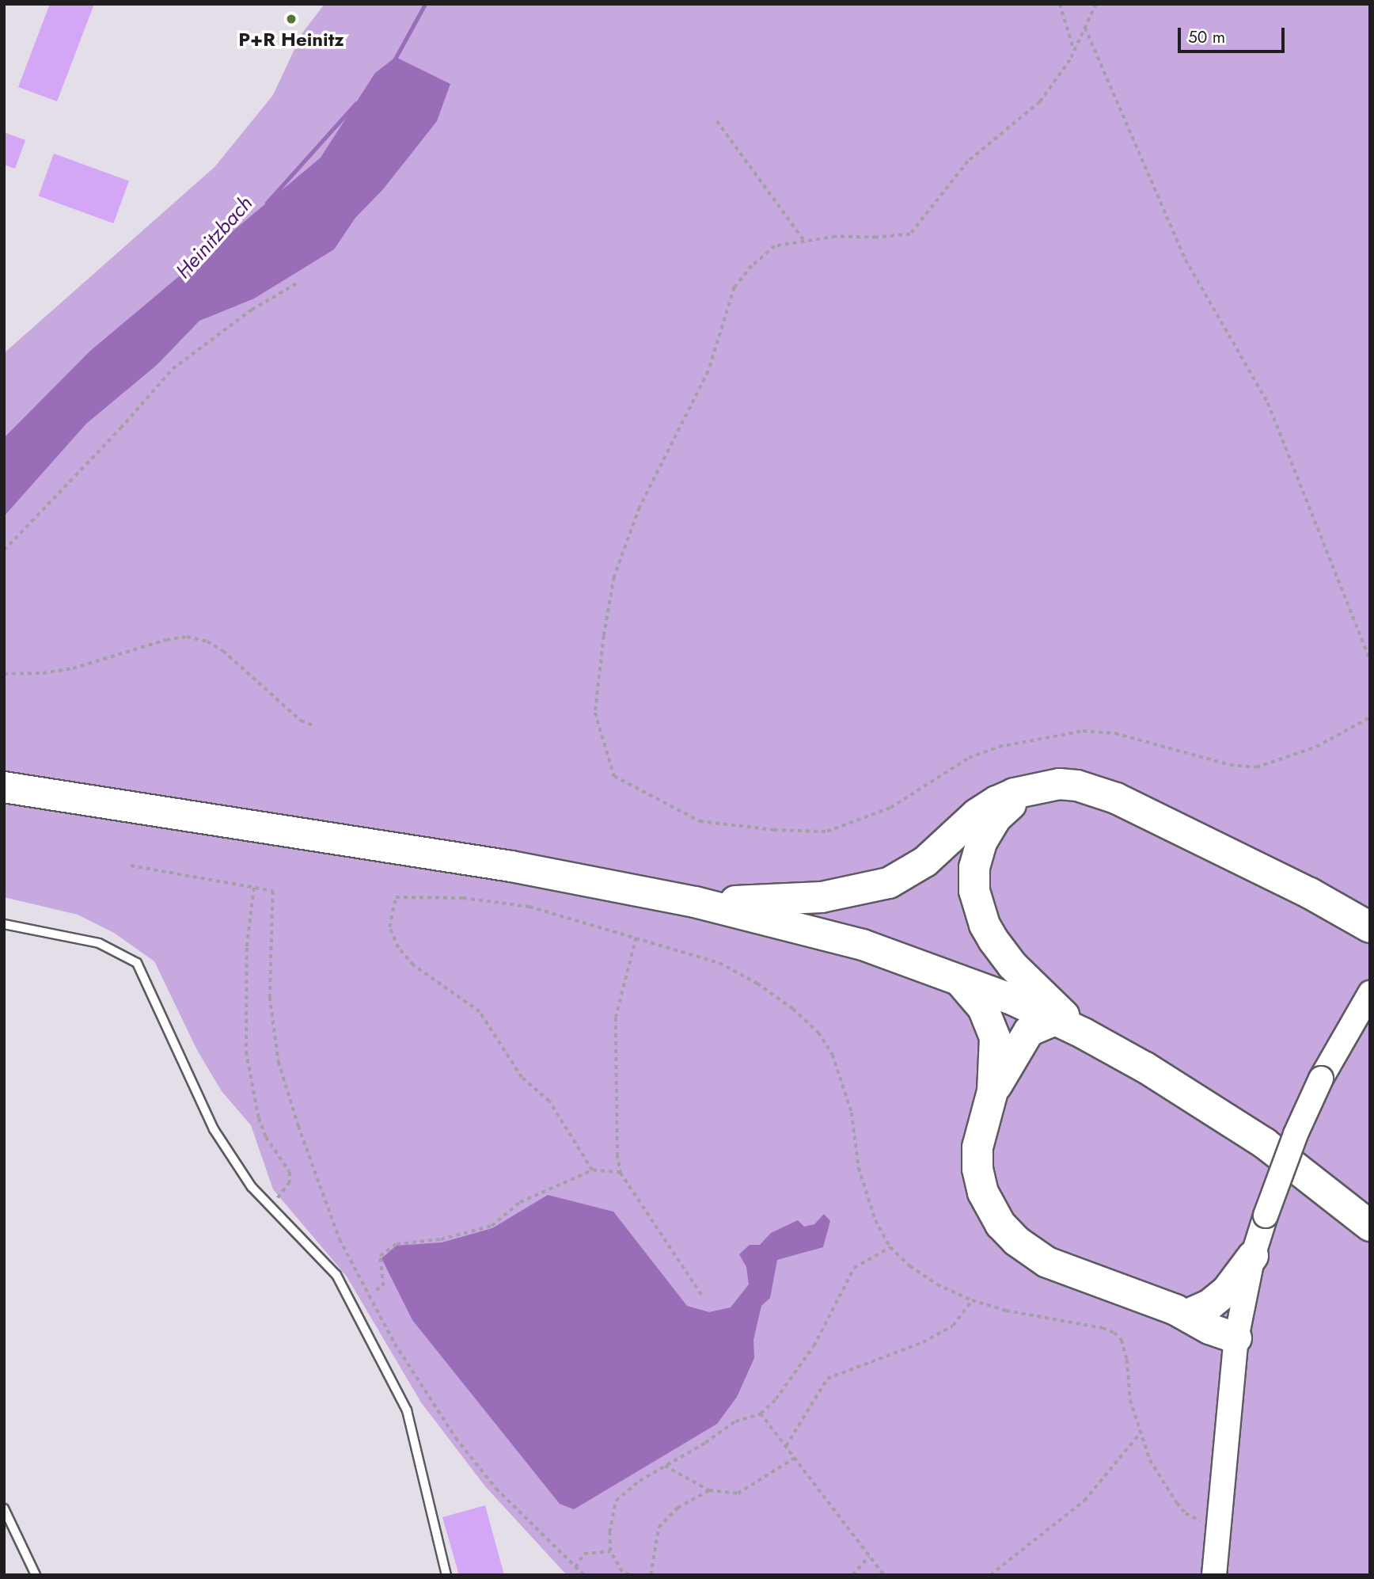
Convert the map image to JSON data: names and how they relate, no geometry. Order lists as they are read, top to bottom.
{
  "water": ["Heinitzbach"],
  "places": ["P+R Heinitz"],
  "scale_bar": "50 m"
}
